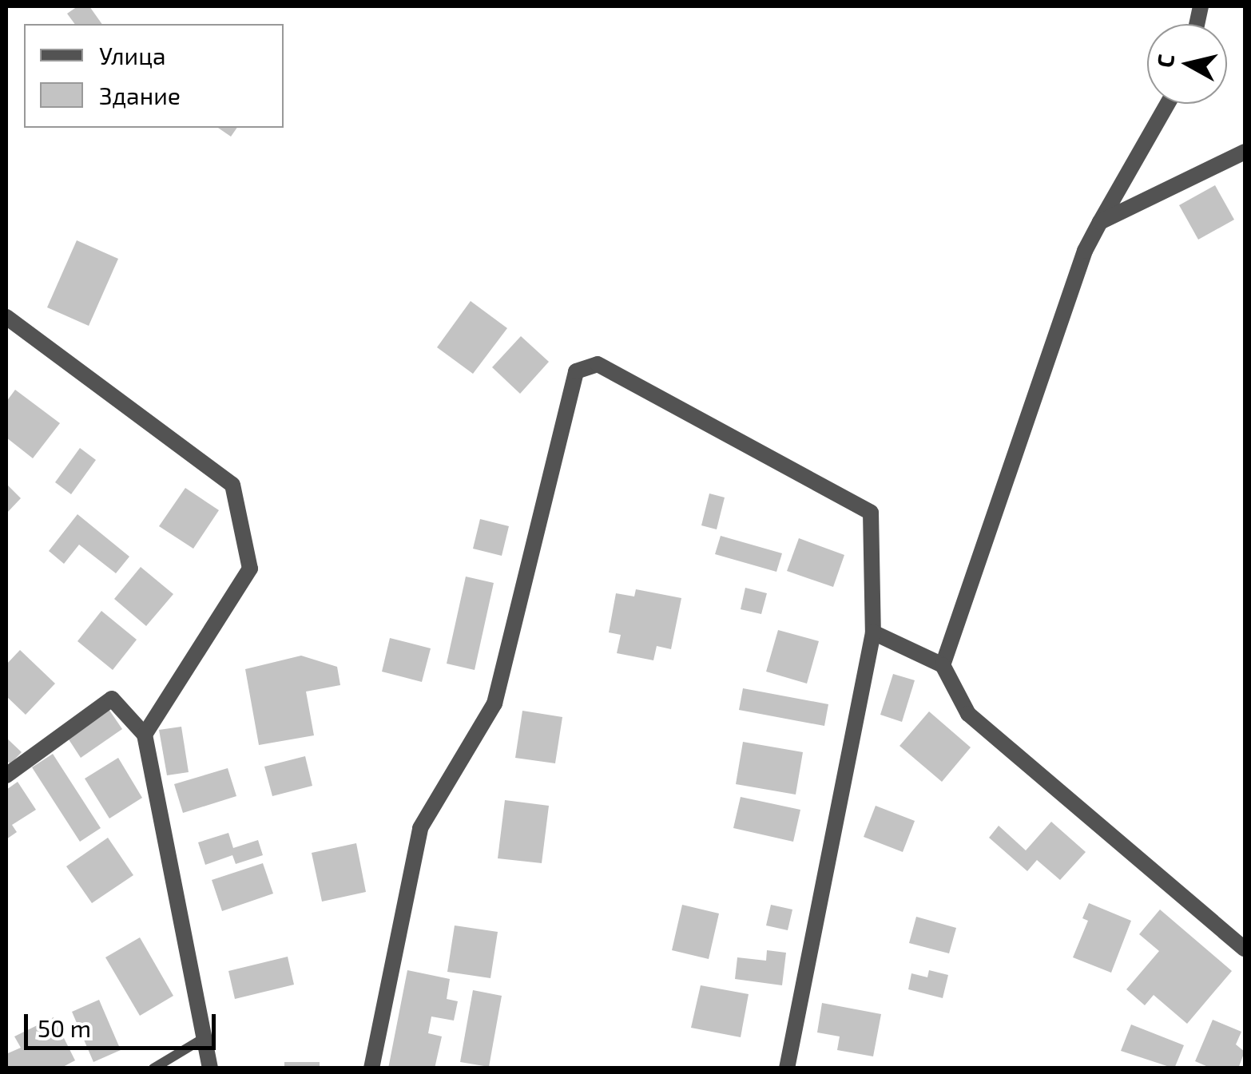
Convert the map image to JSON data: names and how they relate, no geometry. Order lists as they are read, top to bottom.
{
  "legend": ["Улица", "Здание"],
  "scale_bar": "50 m",
  "north": "left"
}
